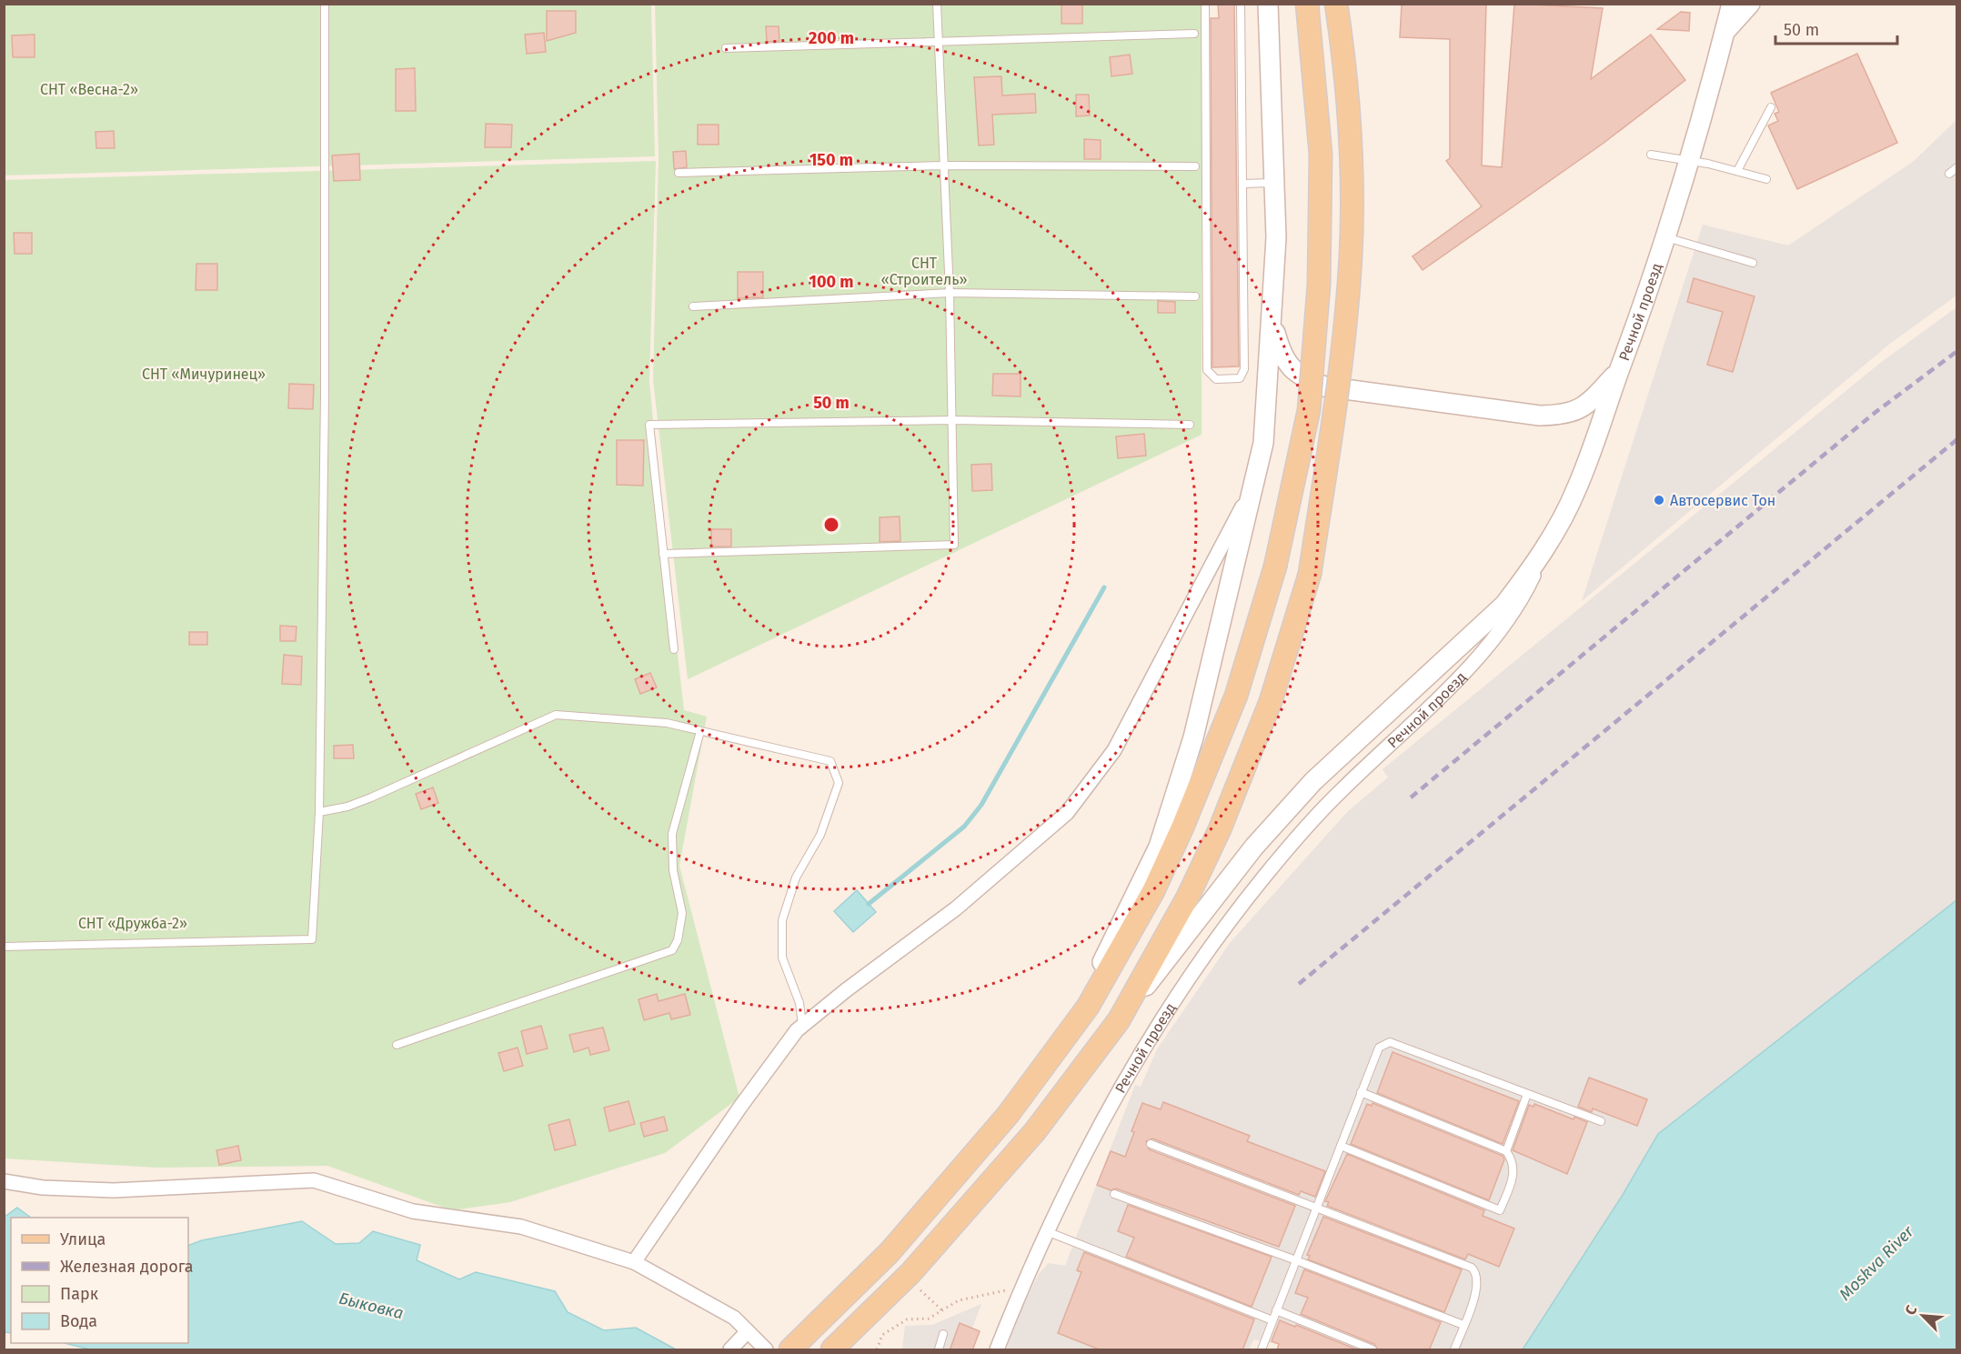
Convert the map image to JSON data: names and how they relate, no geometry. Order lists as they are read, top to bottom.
{
  "streets": {
    "main road": ["Речной проезд"]
  },
  "water": ["Moskva River", "Быковка"],
  "parks": [
    "СНТ «Весна-2»",
    "СНТ «Строитель»",
    "СНТ «Мичуринец»",
    "СНТ «Дружба-2»"
  ],
  "places": ["Автосервис Тон"],
  "legend": [
    "Улица",
    "Железная дорога",
    "Парк",
    "Вода"
  ],
  "scale_bar": "50 m",
  "north": "top left",
  "rings": [
    "200 m",
    "150 m",
    "100 m",
    "50 m"
  ]
}
